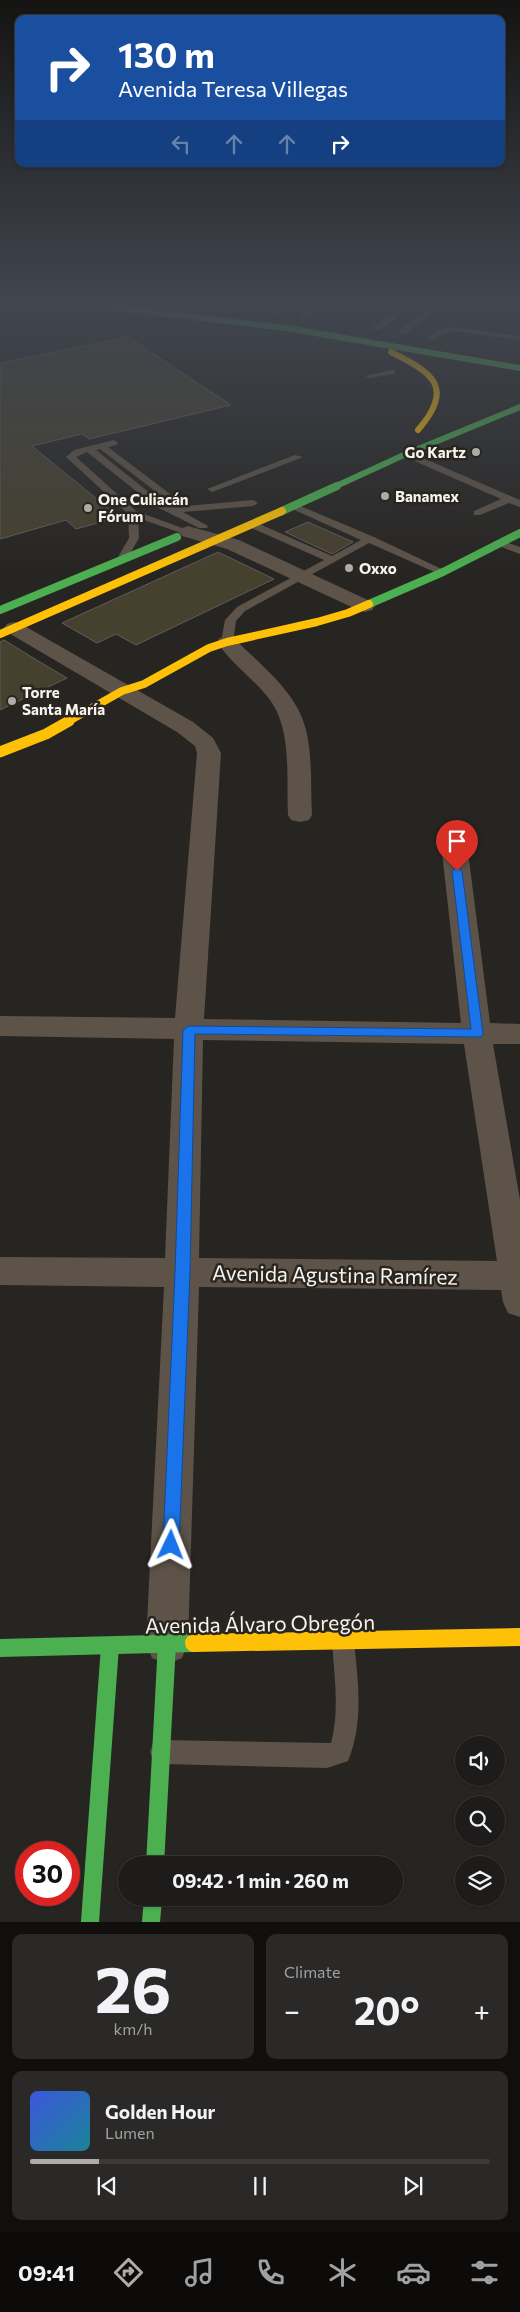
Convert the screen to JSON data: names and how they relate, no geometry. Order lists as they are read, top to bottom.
{
  "streets": {
    "main road": ["Avenida Álvaro Obregón"],
    "street": ["Avenida Agustina Ramírez"]
  },
  "places": [
    "Go Kartz",
    "Banamex",
    "One Culiacán Fórum",
    "Oxxo",
    "Torre Santa María"
  ],
  "page": {
    "turn": ["130 m", "Avenida Teresa Villegas"],
    "limit": "30",
    "trip": "09:42 · 1 min · 260 m",
    "tile": [
      ["26", "km/h"],
      "Climate"
    ],
    "heat": ["−", "20°", "+"],
    "song": ["Golden Hour", "Lumen"],
    "tabs": "09:41"
  }
}
